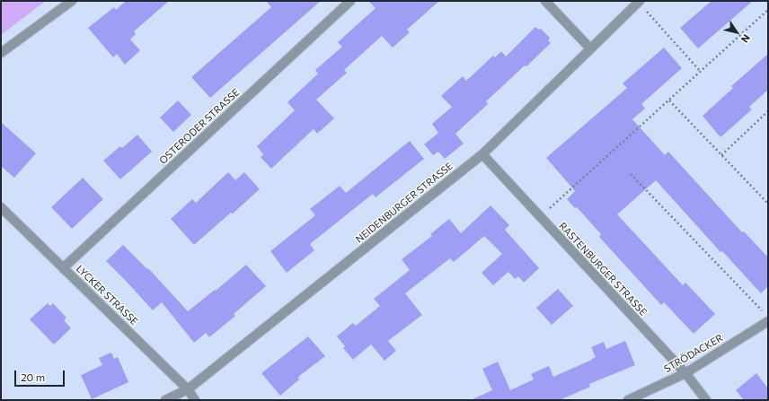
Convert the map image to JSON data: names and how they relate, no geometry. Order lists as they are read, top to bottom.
{
  "streets": {
    "street": [
      "OSTERODER STRASSE",
      "NEIDENBURGER STRASSE",
      "RASTENBURGER STRASSE",
      "LYCKER STRASSE",
      "STRÖDACKER"
    ]
  },
  "crossings": [
    ["OSTERODER STRASSE", "LYCKER STRASSE"],
    ["NEIDENBURGER STRASSE", "RASTENBURGER STRASSE"],
    ["NEIDENBURGER STRASSE", "LYCKER STRASSE"],
    ["RASTENBURGER STRASSE", "STRÖDACKER"]
  ],
  "scale_bar": "20 m",
  "north": "bottom right"
}
